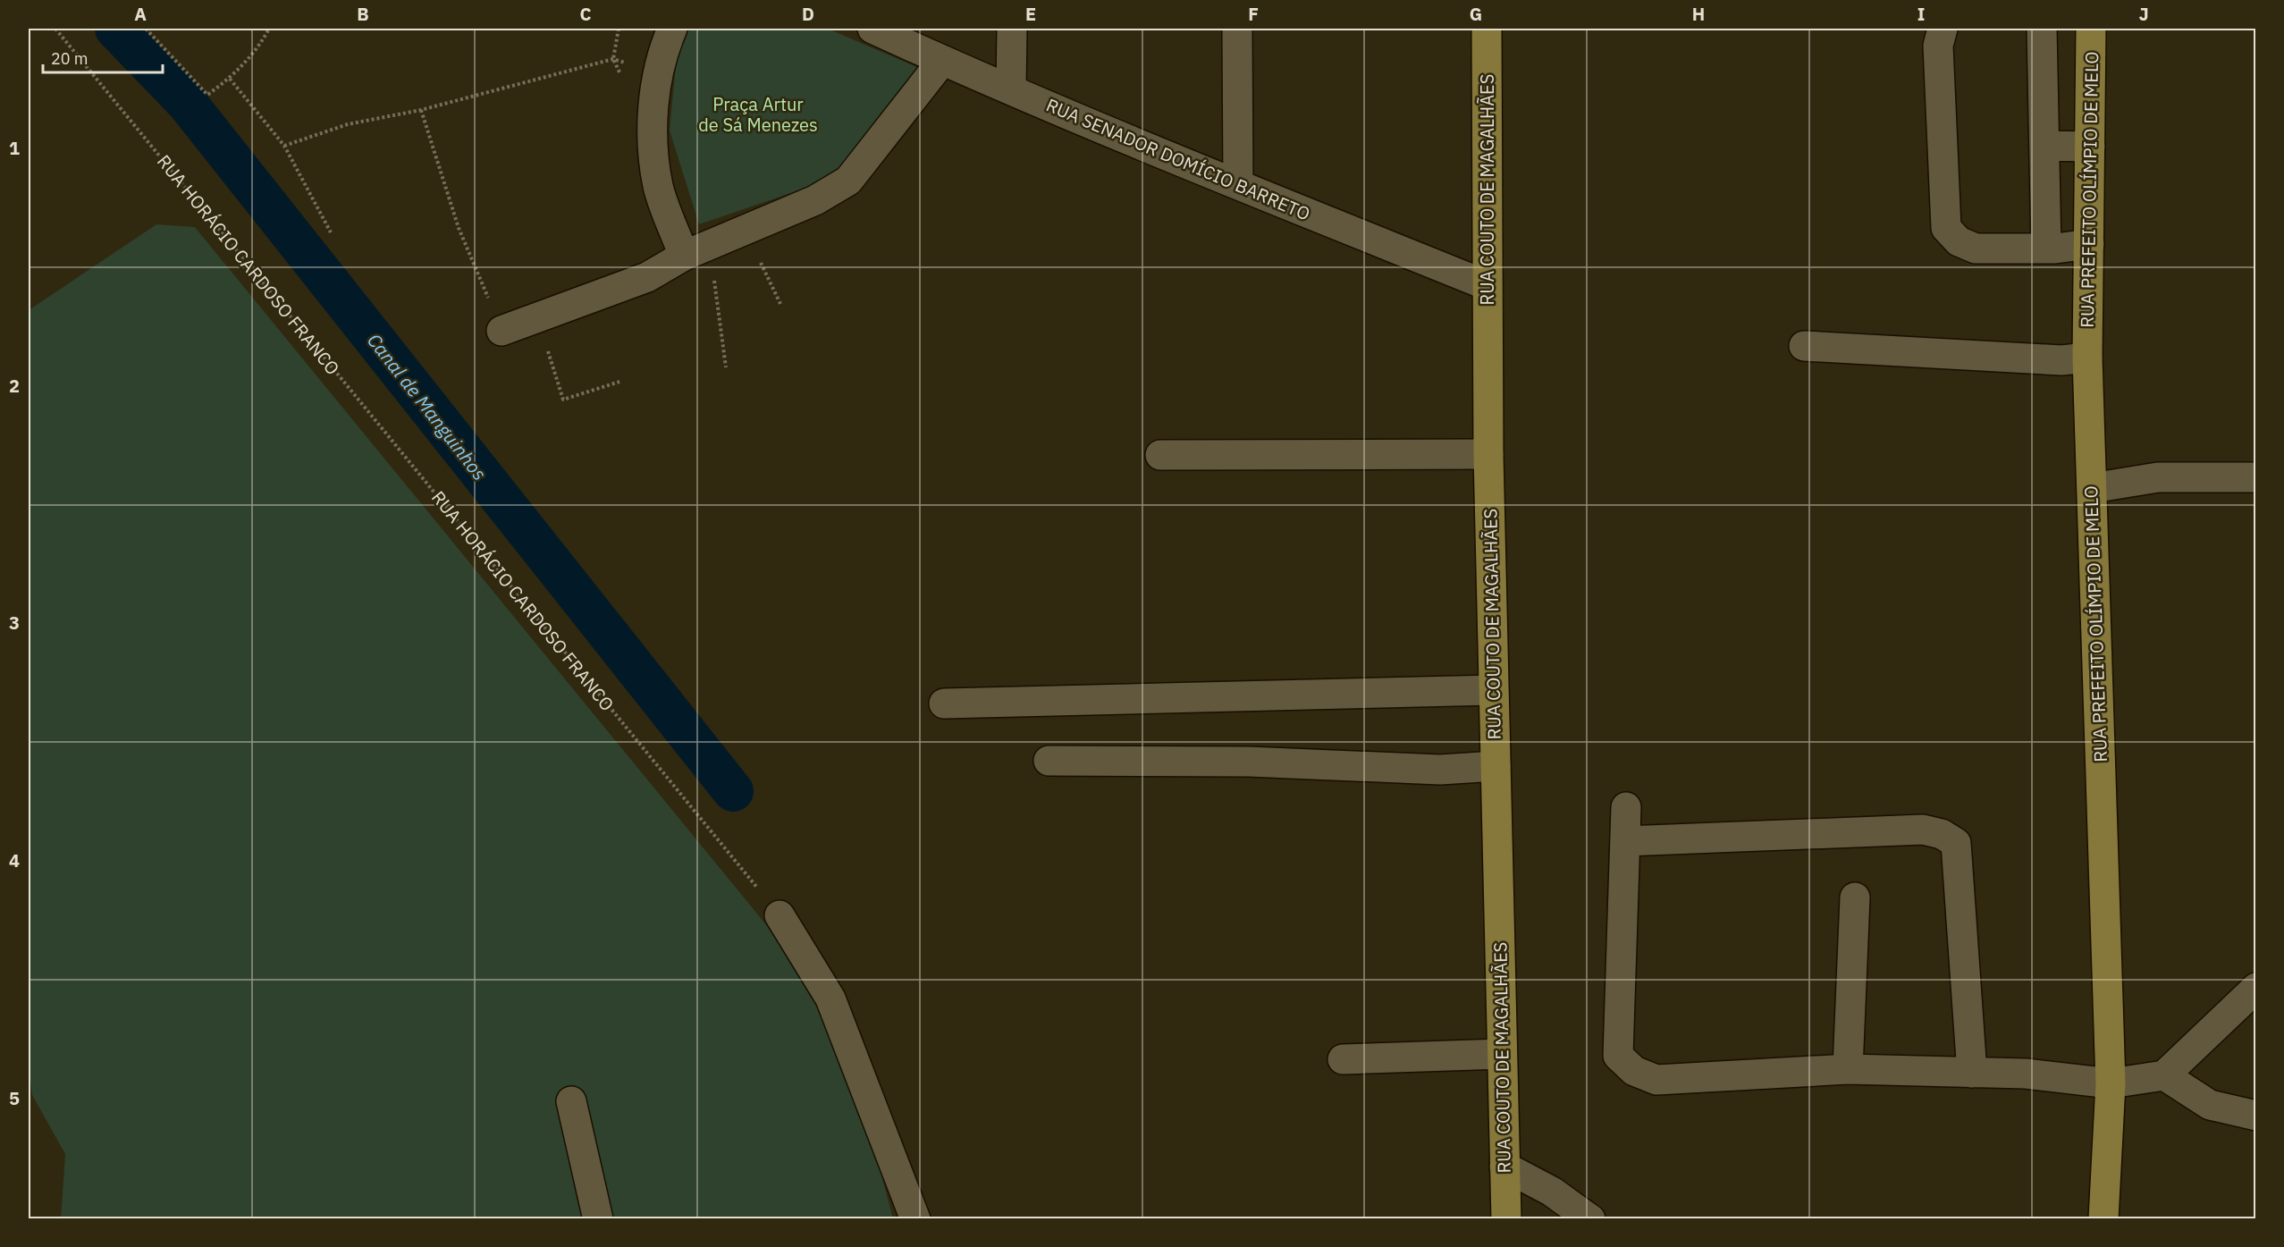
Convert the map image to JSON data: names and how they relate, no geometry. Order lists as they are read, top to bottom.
{
  "streets": {
    "main road": ["RUA COUTO DE MAGALHÃES", "RUA PREFEITO OLÍMPIO DE MELO"],
    "street": ["RUA SENADOR DOMÍCIO BARRETO"],
    "path": ["RUA HORÁCIO CARDOSO FRANCO"]
  },
  "crossings": [
    ["RUA SENADOR DOMÍCIO BARRETO", "RUA COUTO DE MAGALHÃES"]
  ],
  "water": ["Canal de Manguinhos"],
  "parks": ["Praça Artur de Sá Menezes"],
  "scale_bar": "20 m",
  "grid": {
    "columns": [
      "A",
      "B",
      "C",
      "D",
      "E",
      "F",
      "G",
      "H",
      "I",
      "J"
    ],
    "rows": [
      "1",
      "2",
      "3",
      "4",
      "5"
    ]
  }
}
